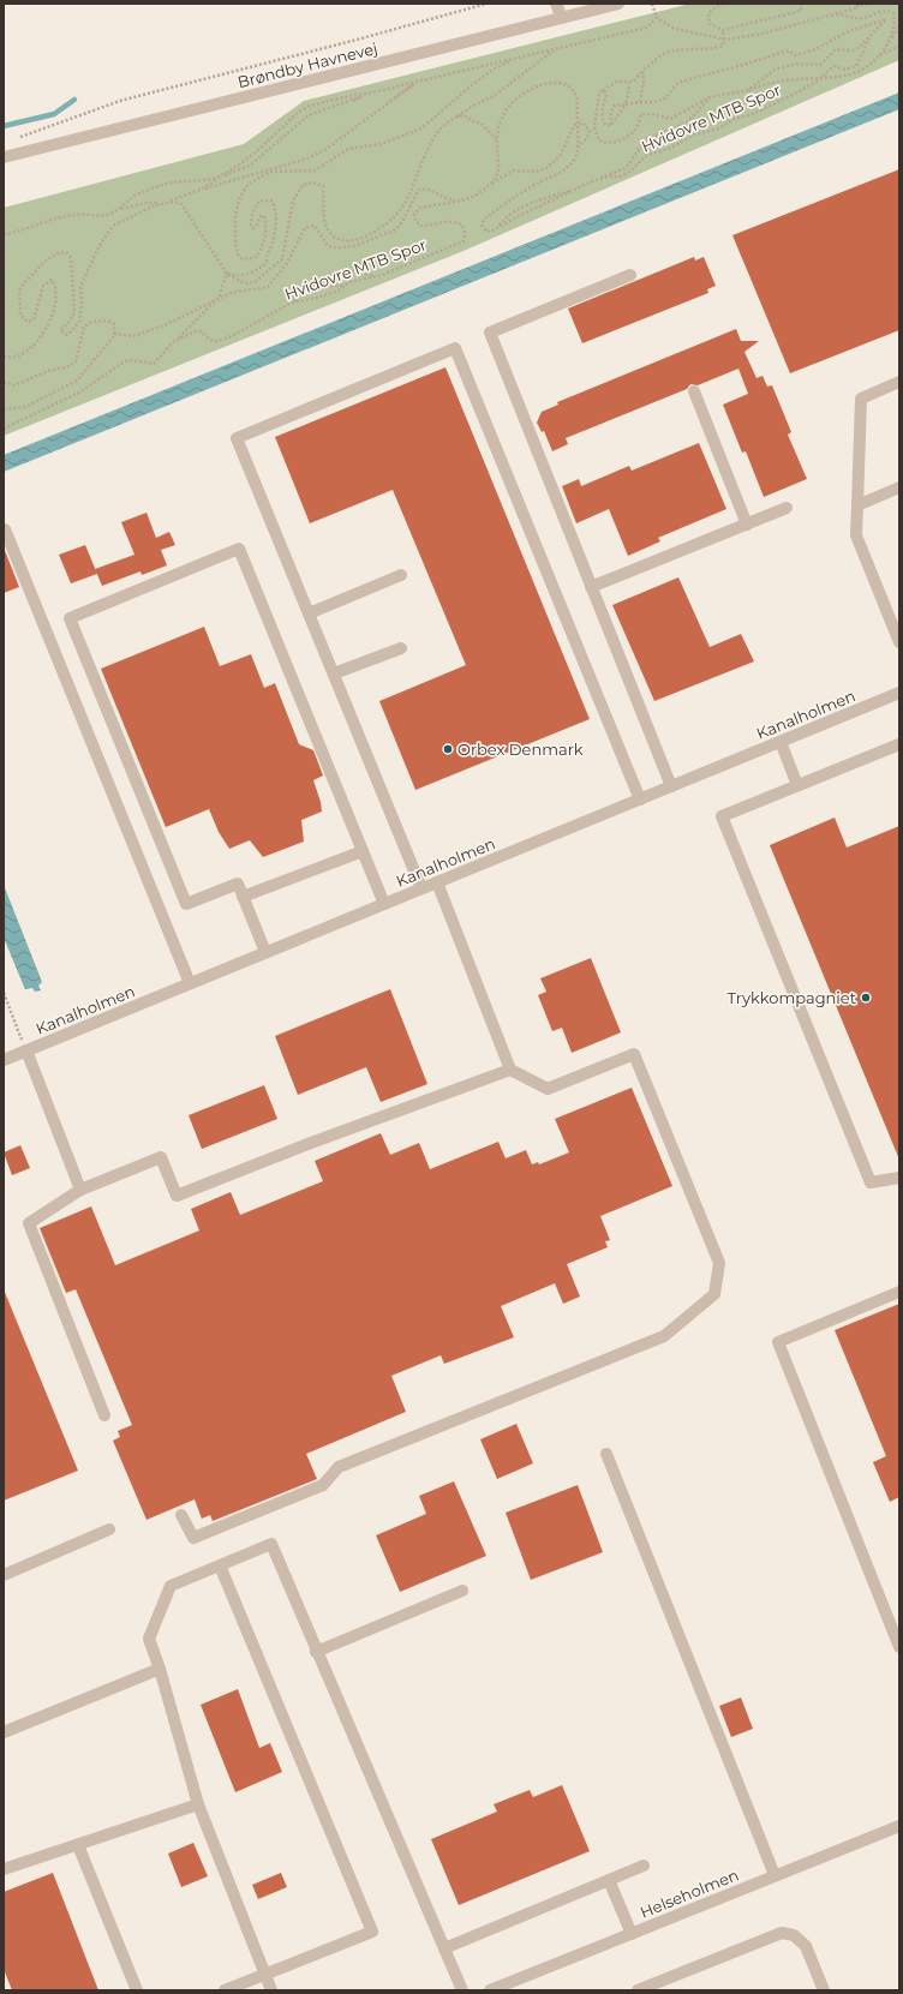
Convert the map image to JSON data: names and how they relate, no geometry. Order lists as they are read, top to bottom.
{
  "streets": {
    "street": ["Brøndby Havnevej", "Kanalholmen", "Helseholmen"],
    "path": ["Hvidovre MTB Spor"]
  },
  "places": ["Orbex Denmark", "Trykkompagniet"]
}
